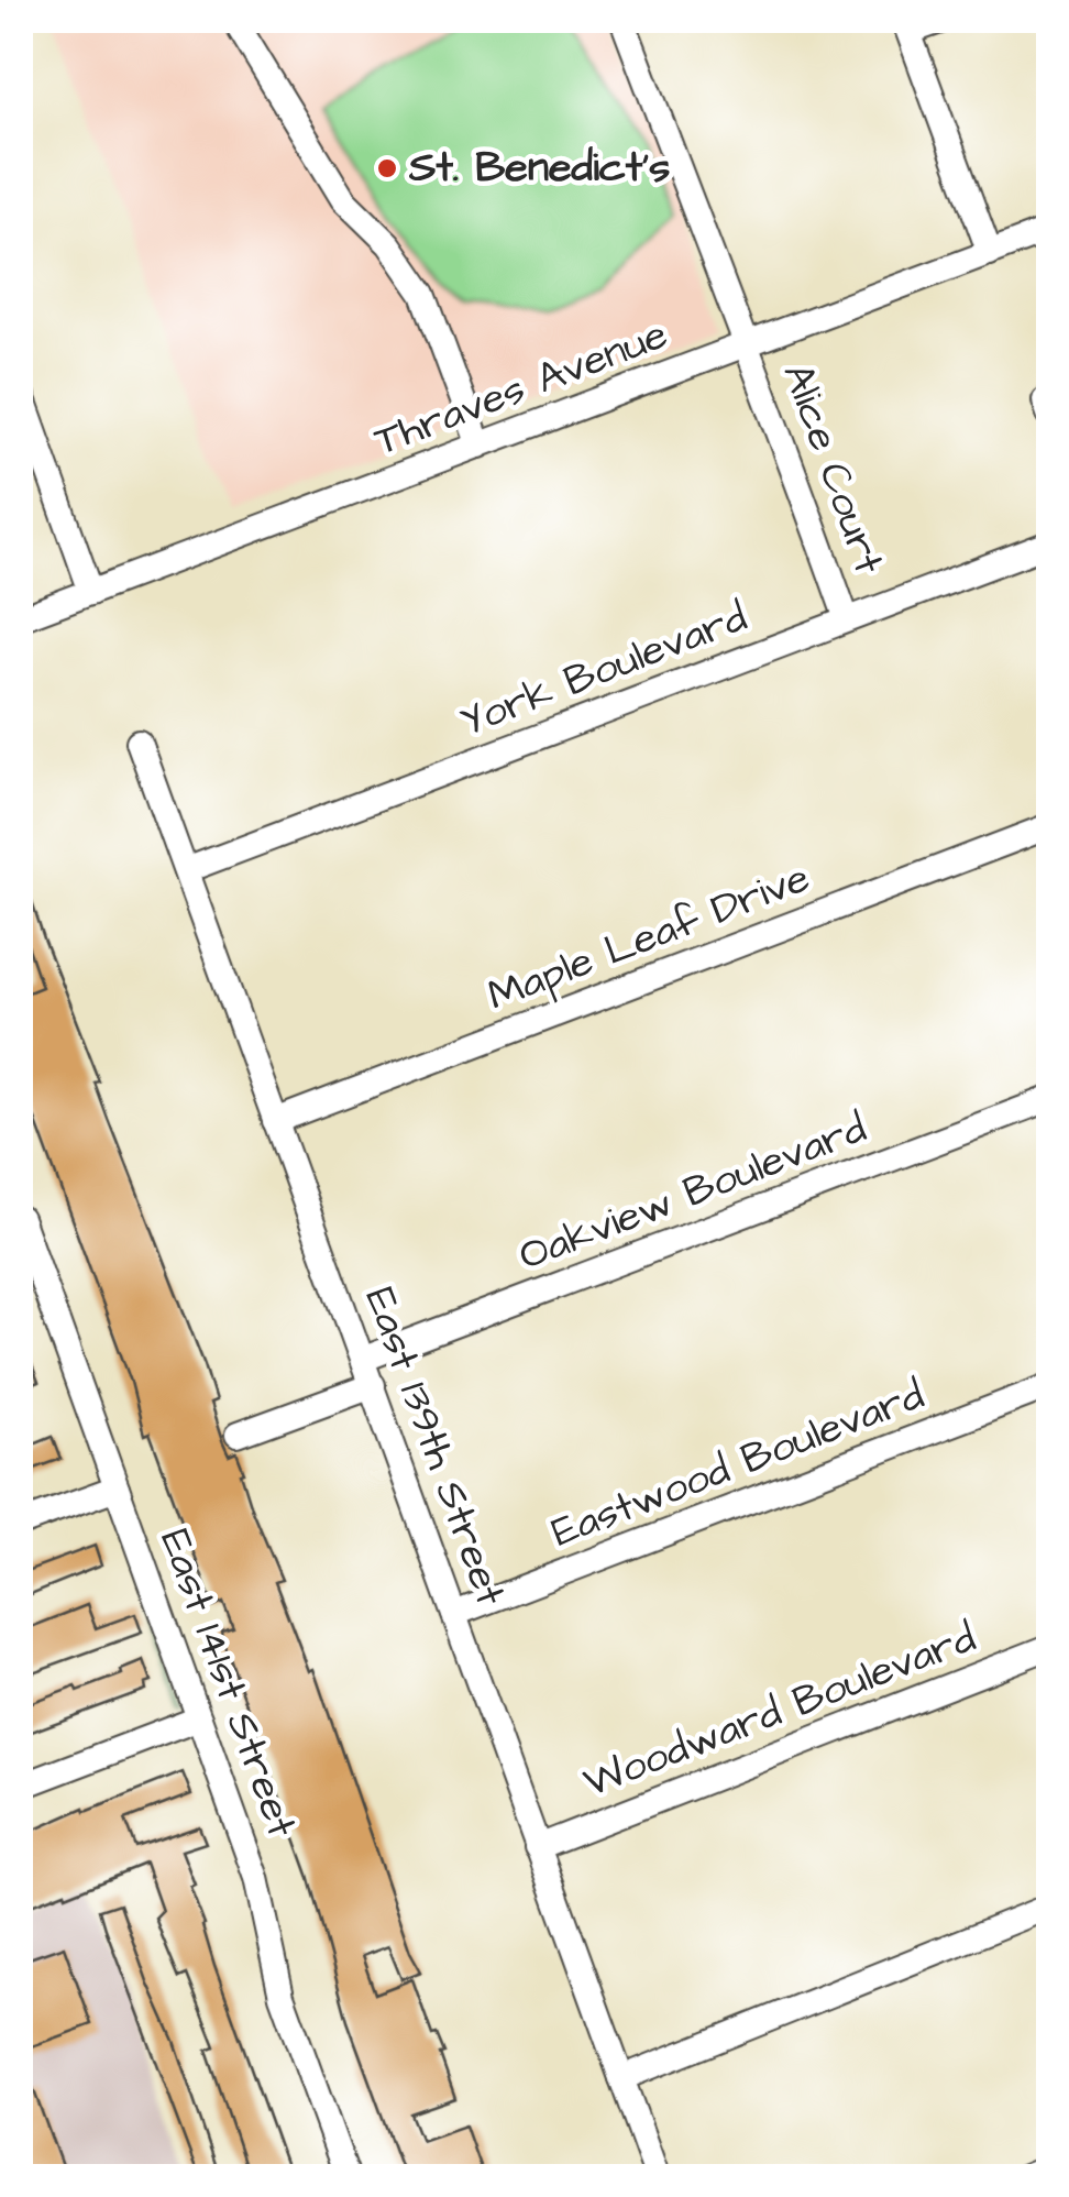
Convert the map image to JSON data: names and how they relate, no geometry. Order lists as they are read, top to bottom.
{
  "streets": {
    "street": [
      "Thraves Avenue",
      "Alice Court",
      "York Boulevard",
      "Maple Leaf Drive",
      "Oakview Boulevard",
      "East 139th Street",
      "Eastwood Boulevard",
      "East 141st Street",
      "Woodward Boulevard"
    ]
  },
  "crossings": [
    ["Thraves Avenue", "Alice Court"],
    ["Alice Court", "York Boulevard"],
    ["York Boulevard", "East 139th Street"],
    ["Maple Leaf Drive", "East 139th Street"],
    ["Oakview Boulevard", "East 139th Street"],
    ["East 139th Street", "Eastwood Boulevard"],
    ["East 139th Street", "Woodward Boulevard"]
  ],
  "places": ["St. Benedict's"]
}
